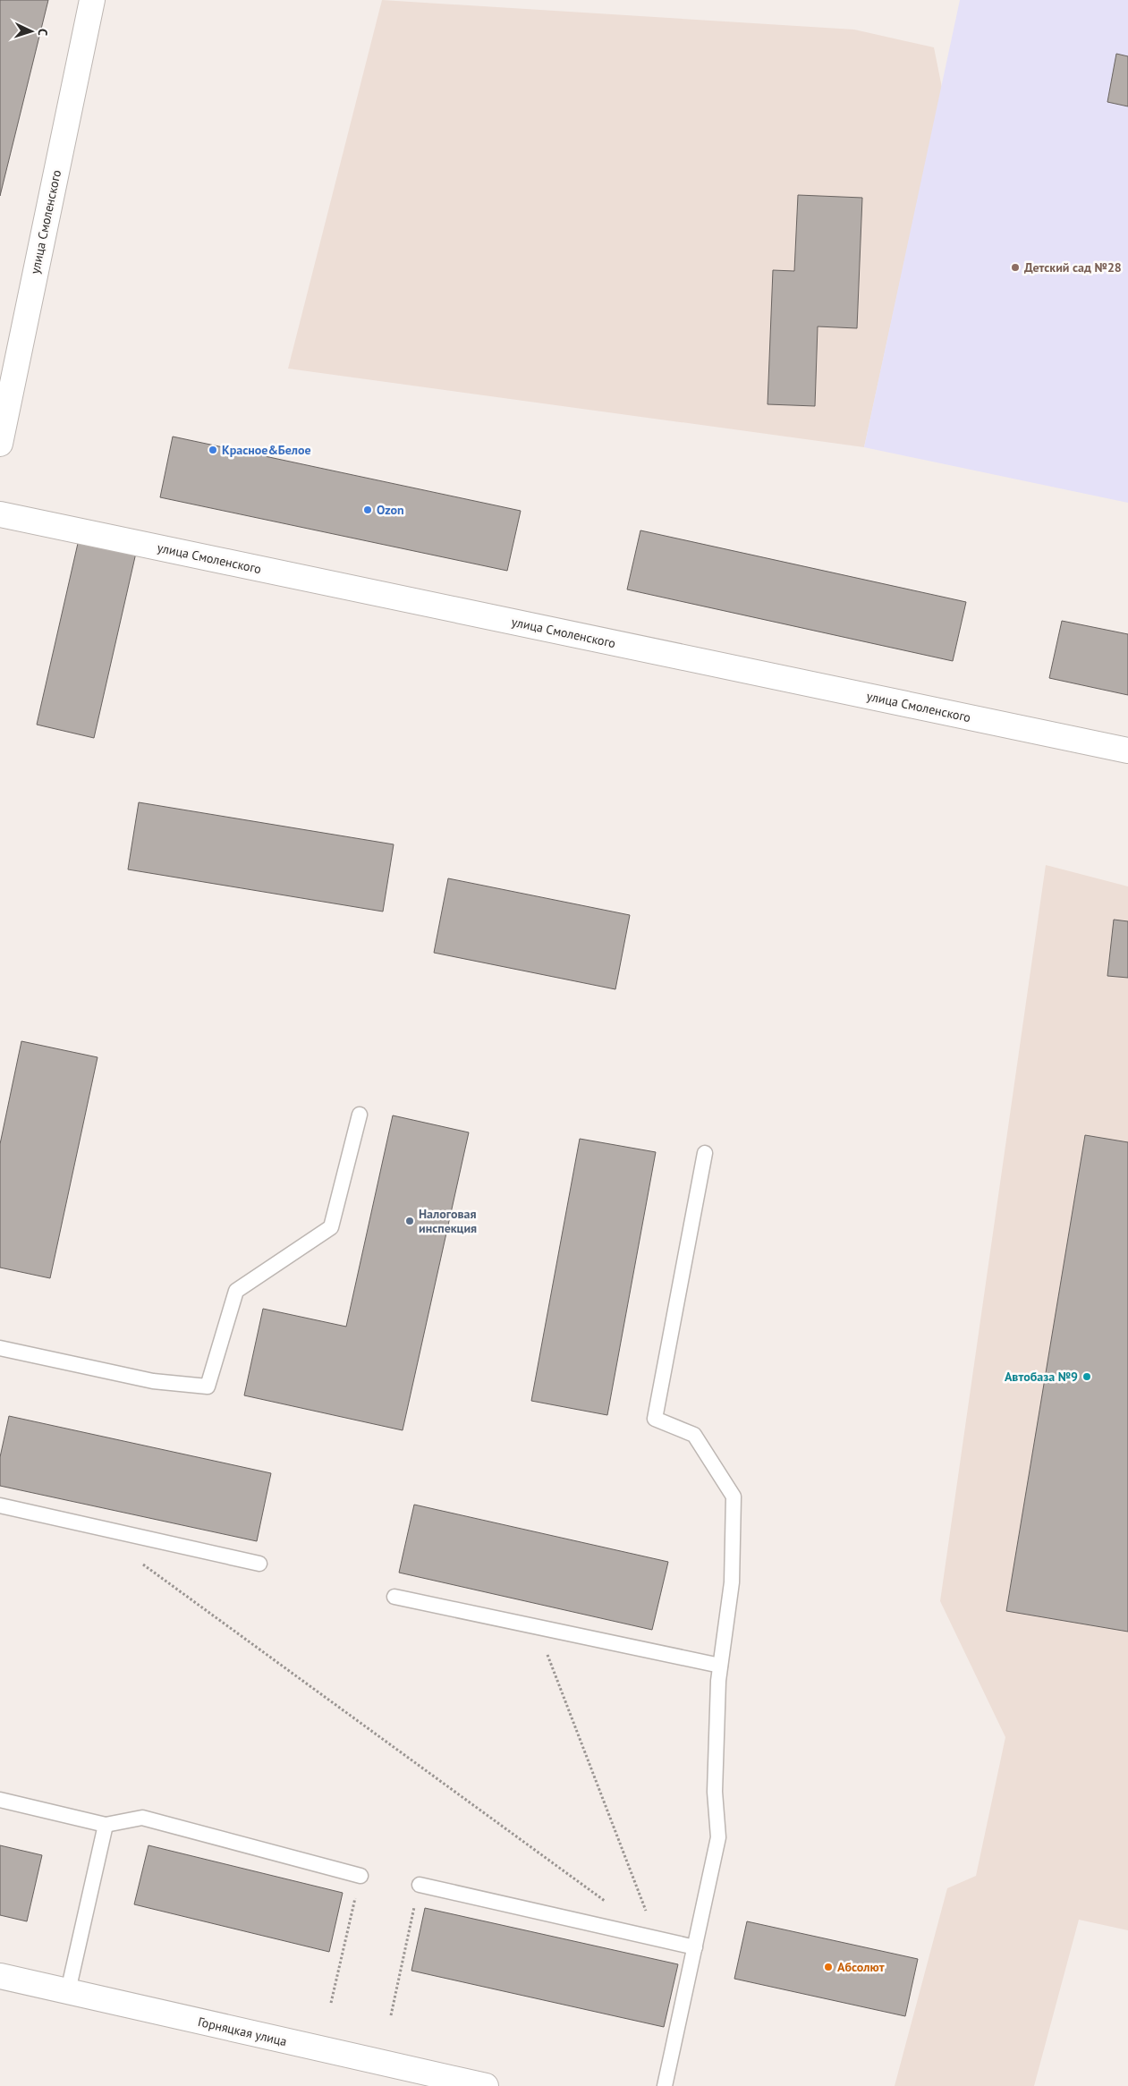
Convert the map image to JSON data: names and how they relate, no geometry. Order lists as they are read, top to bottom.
{
  "streets": {
    "street": ["улица Смоленского", "Горняцкая улица"]
  },
  "places": [
    "Детский сад №28",
    "Красное&Белое",
    "Ozon",
    "Налоговая инспекция",
    "Автобаза №9",
    "Абсолют"
  ],
  "north": "right"
}
